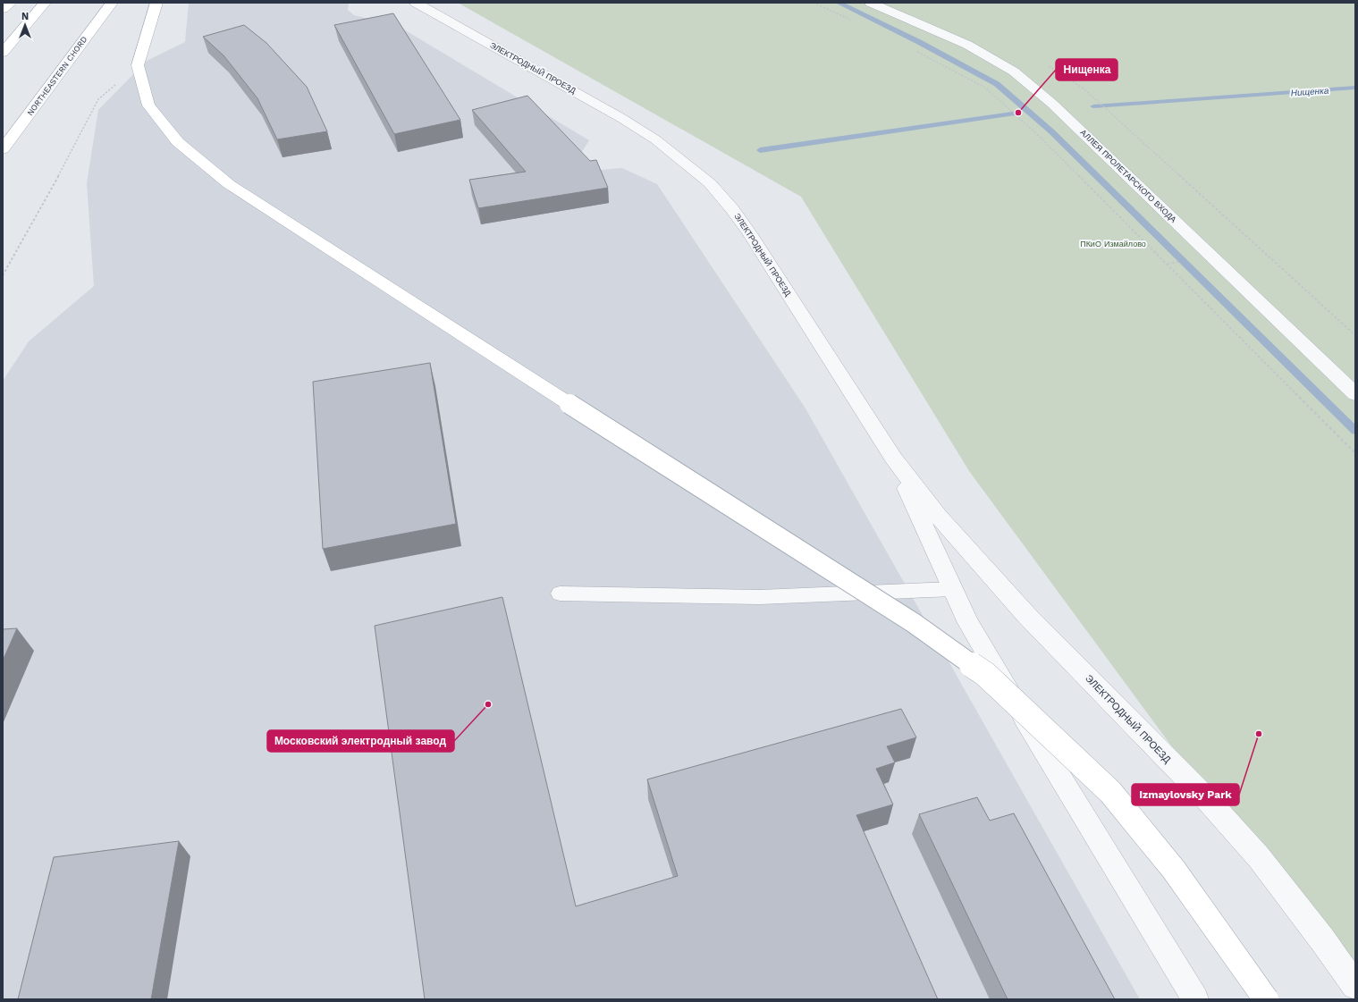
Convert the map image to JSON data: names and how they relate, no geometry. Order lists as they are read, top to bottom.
{
  "streets": {
    "main road": ["NORTHEASTERN CHORD"],
    "street": ["ЭЛЕКТРОДНЫЙ ПРОЕЗД", "АЛЛЕЯ ПРОЛЕТАРСКОГО ВХОДА"]
  },
  "water": ["Нищенка"],
  "parks": ["ПКиО Измайлово"],
  "places": ["Нищенка", "Московский электродный завод", "Izmaylovsky Park"],
  "north": "top"
}
